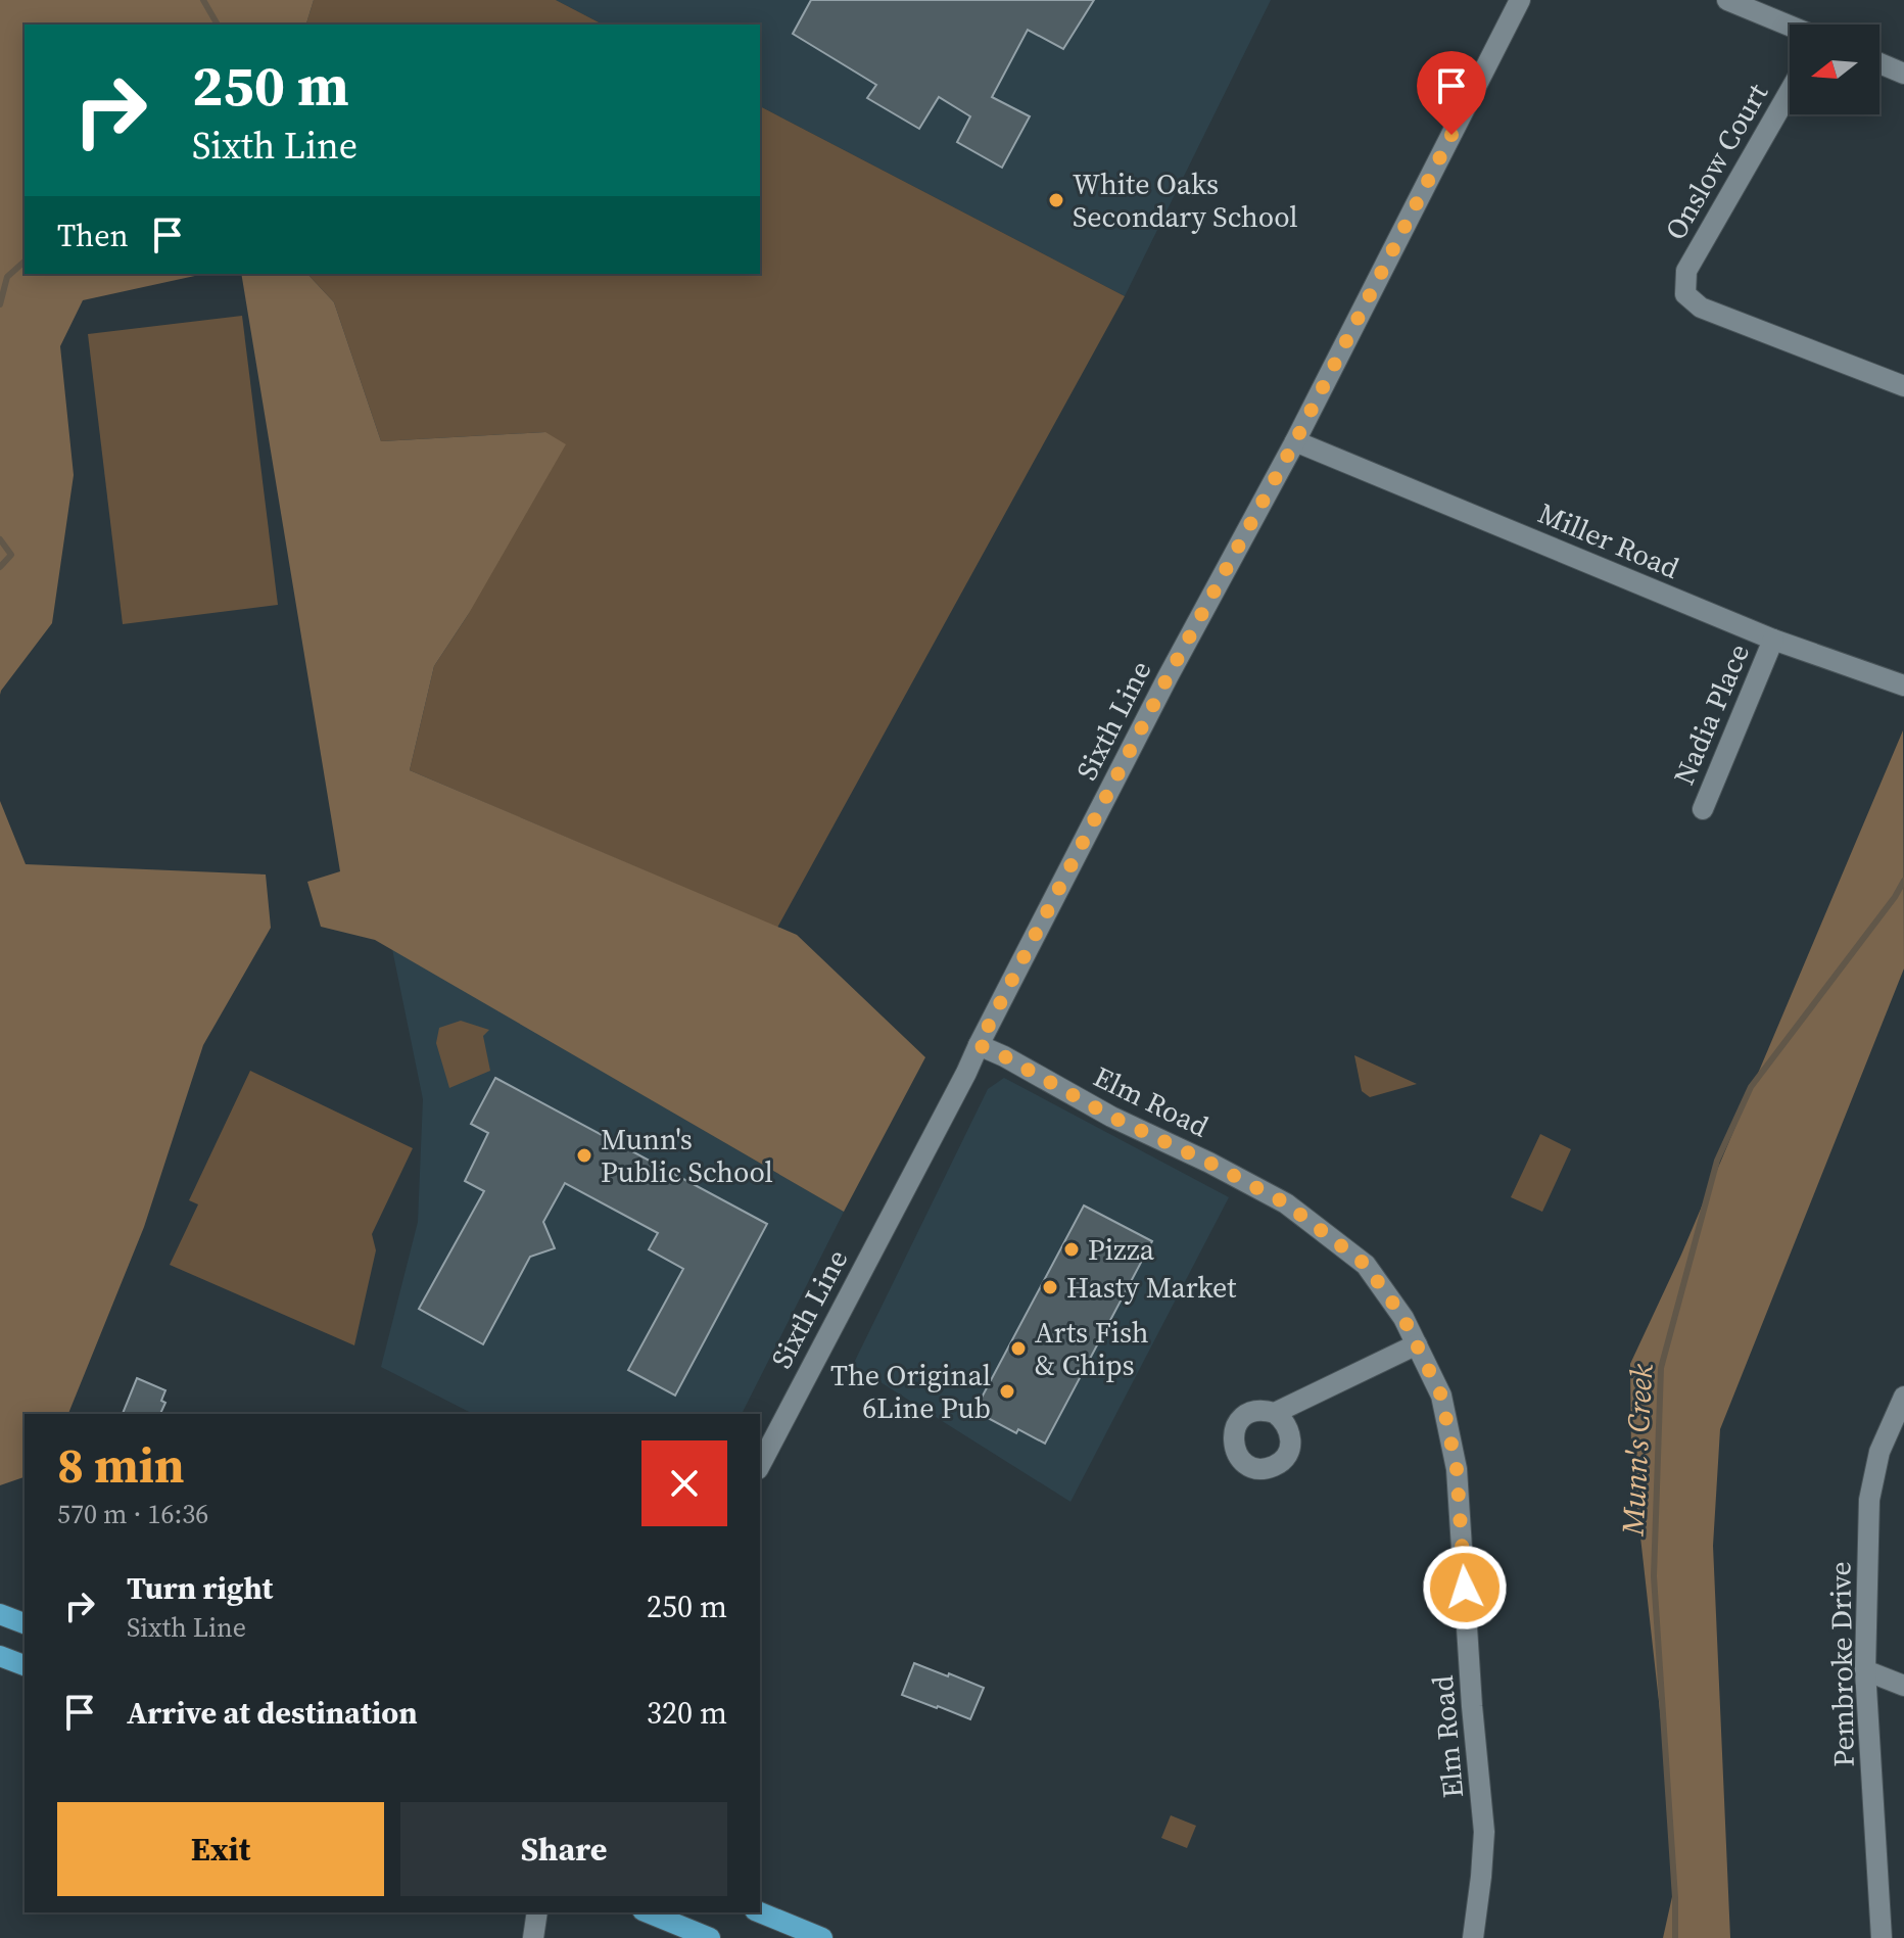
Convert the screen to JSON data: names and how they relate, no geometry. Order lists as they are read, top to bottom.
{
  "streets": {
    "street": [
      "Onslow Court",
      "Miller Road",
      "Nadia Place",
      "Sixth Line",
      "Elm Road",
      "Pembroke Drive"
    ]
  },
  "crossings": [
    ["Miller Road", "Nadia Place"],
    ["Miller Road", "Sixth Line"],
    ["Sixth Line", "Elm Road"]
  ],
  "water": ["Munn's Creek"],
  "places": [
    "White Oaks Secondary School",
    "Munn's Public School",
    "Pizza",
    "Hasty Market",
    "Arts Fish & Chips",
    "The Original 6Line Pub"
  ],
  "north": "left",
  "page": {
    "turn": ["250 m", "Sixth Line"],
    "then": "Then",
    "heading": ["8 min", "570 m · 16:36"],
    "list": [
      {
        "name": "Turn right",
        "note": "Sixth Line",
        "value": "250 m"
      },
      {
        "name": "Arrive at destination",
        "value": "320 m"
      }
    ],
    "buttons": ["Exit", "Share"]
  }
}
